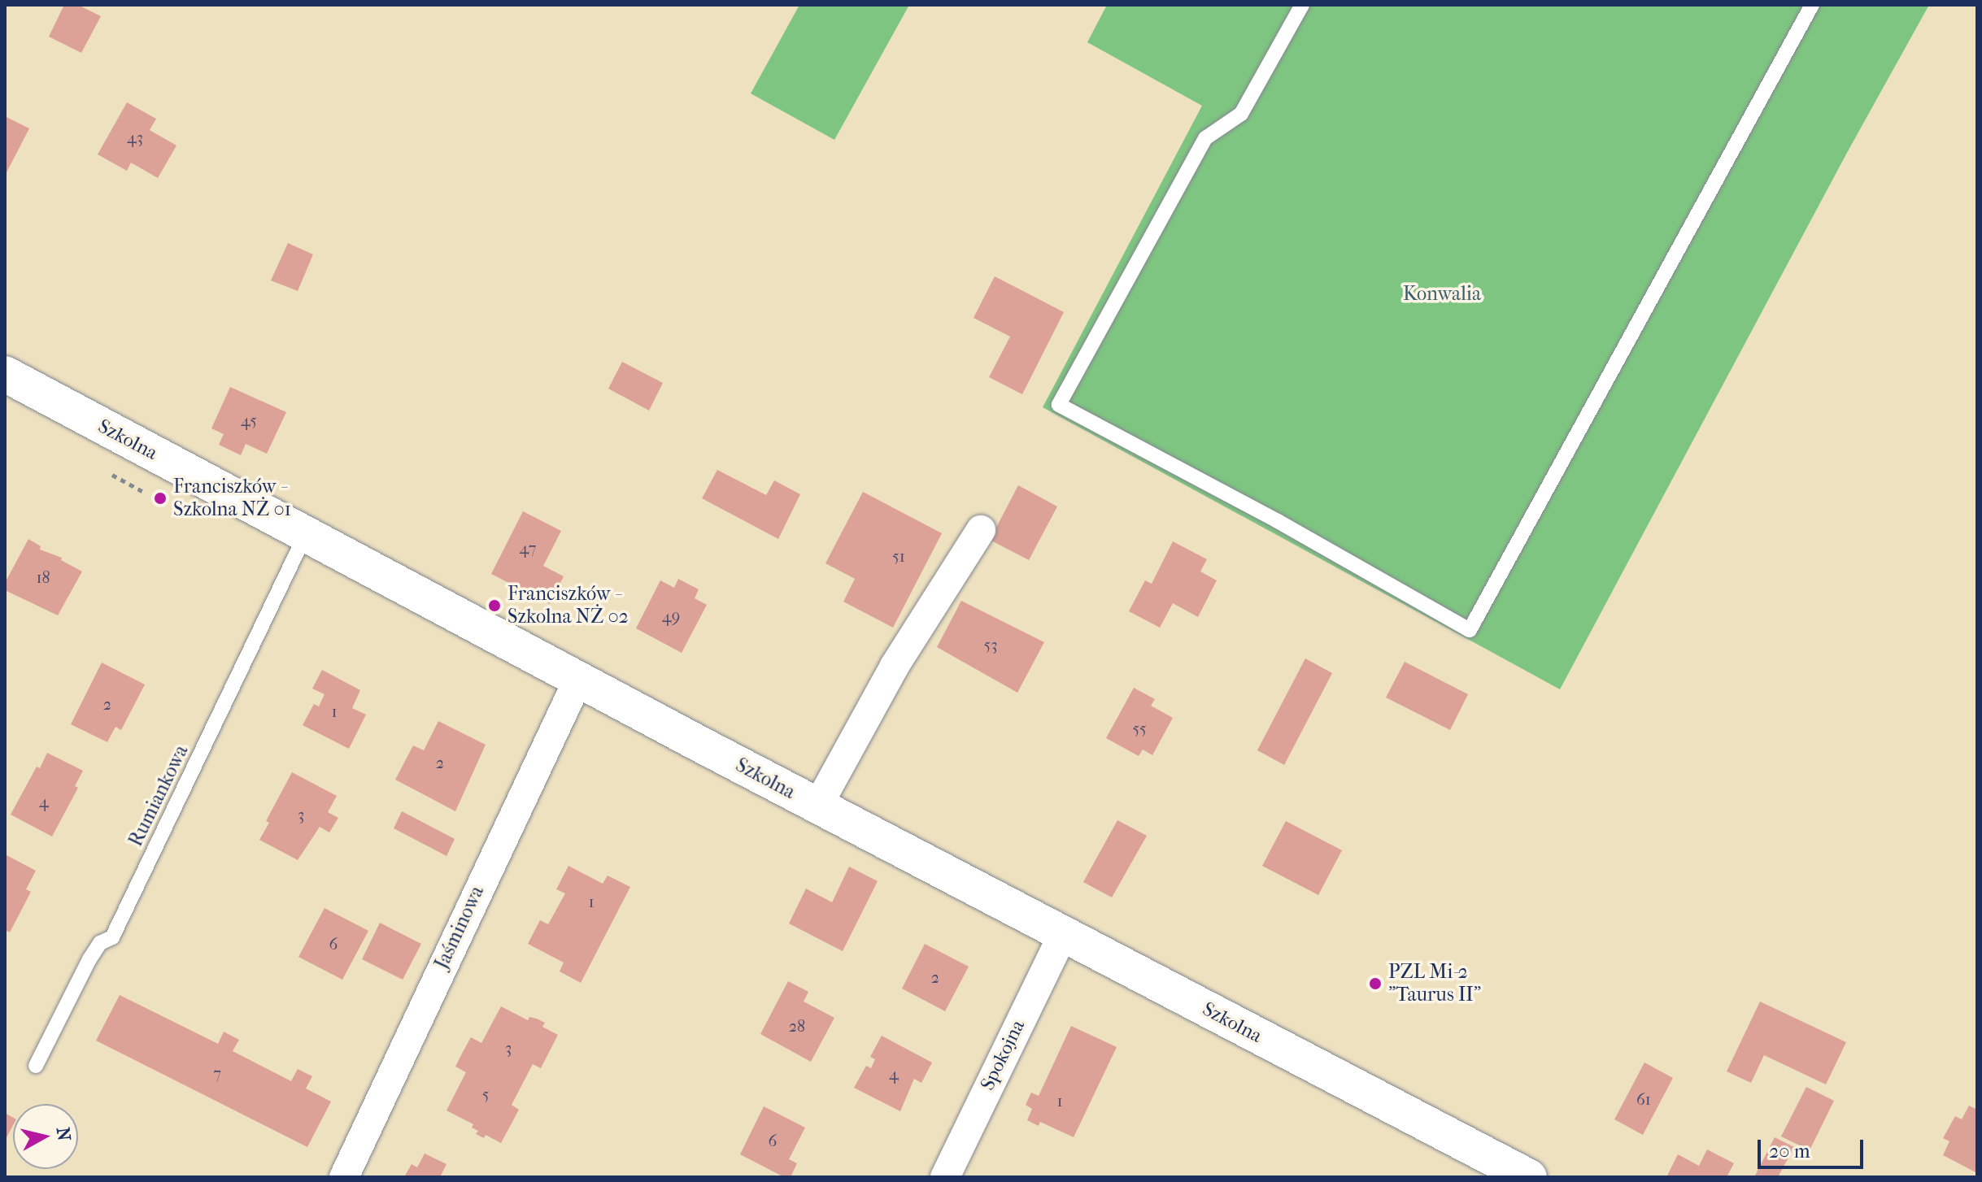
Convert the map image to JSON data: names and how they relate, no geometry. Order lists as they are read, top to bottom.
{
  "streets": {
    "street": ["Szkolna", "Jaśminowa", "Spokojna"],
    "lane": ["Rumiankowa"]
  },
  "crossings": [
    ["Szkolna", "Rumiankowa"],
    ["Szkolna", "Jaśminowa"],
    ["Szkolna", "Spokojna"]
  ],
  "parks": ["Konwalia"],
  "places": ["Franciszków - Szkolna NŻ 01", "Franciszków - Szkolna NŻ 02", "PZL Mi-2 \"Taurus II\""],
  "house_numbers": [
    "43",
    "45",
    "47",
    "51",
    "18",
    "49",
    "53",
    "2",
    "1",
    "55",
    "2",
    "4",
    "3",
    "1",
    "6",
    "2",
    "28",
    "3",
    "7",
    "4",
    "5",
    "61",
    "1",
    "6"
  ],
  "scale_bar": "20 m",
  "north": "right"
}
